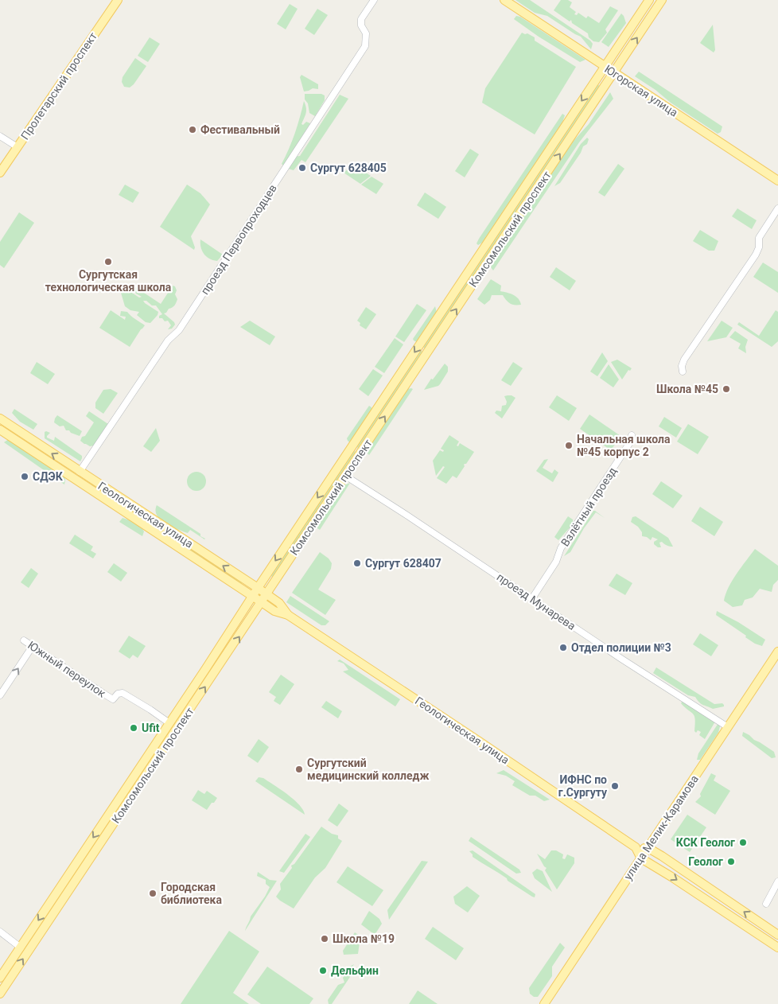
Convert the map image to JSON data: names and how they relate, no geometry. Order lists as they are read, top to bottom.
{
  "streets": {
    "main road": [
      "Пролетарский проспект",
      "Югорская улица",
      "Комсомольский проспект",
      "Геологическая улица",
      "улица Мелик-Карамова"
    ],
    "street": [
      "проезд Первопроходцев",
      "Взлётный проезд",
      "проезд Мунарева",
      "Южный переулок"
    ]
  },
  "crossings": [
    ["Югорская улица", "Комсомольский проспект"],
    ["Комсомольский проспект", "Геологическая улица"],
    ["Комсомольский проспект", "проезд Мунарева"],
    ["Комсомольский проспект", "Южный переулок"],
    ["проезд Первопроходцев", "Геологическая улица"],
    ["Взлётный проезд", "проезд Мунарева"],
    ["Геологическая улица", "улица Мелик-Карамова"],
    ["проезд Мунарева", "улица Мелик-Карамова"]
  ],
  "places": [
    "Фестивальный",
    "Сургут 628405",
    "Сургутская технологическая школа",
    "Школа №45",
    "Начальная школа №45 корпус 2",
    "СДЭК",
    "Сургут 628407",
    "Отдел полиции №3",
    "Ufit",
    "Сургутский медицинский колледж",
    "ИФНС по г.Сургуту",
    "КСК Геолог",
    "Геолог",
    "Городская библиотека",
    "Школа №19",
    "Дельфин"
  ]
}
